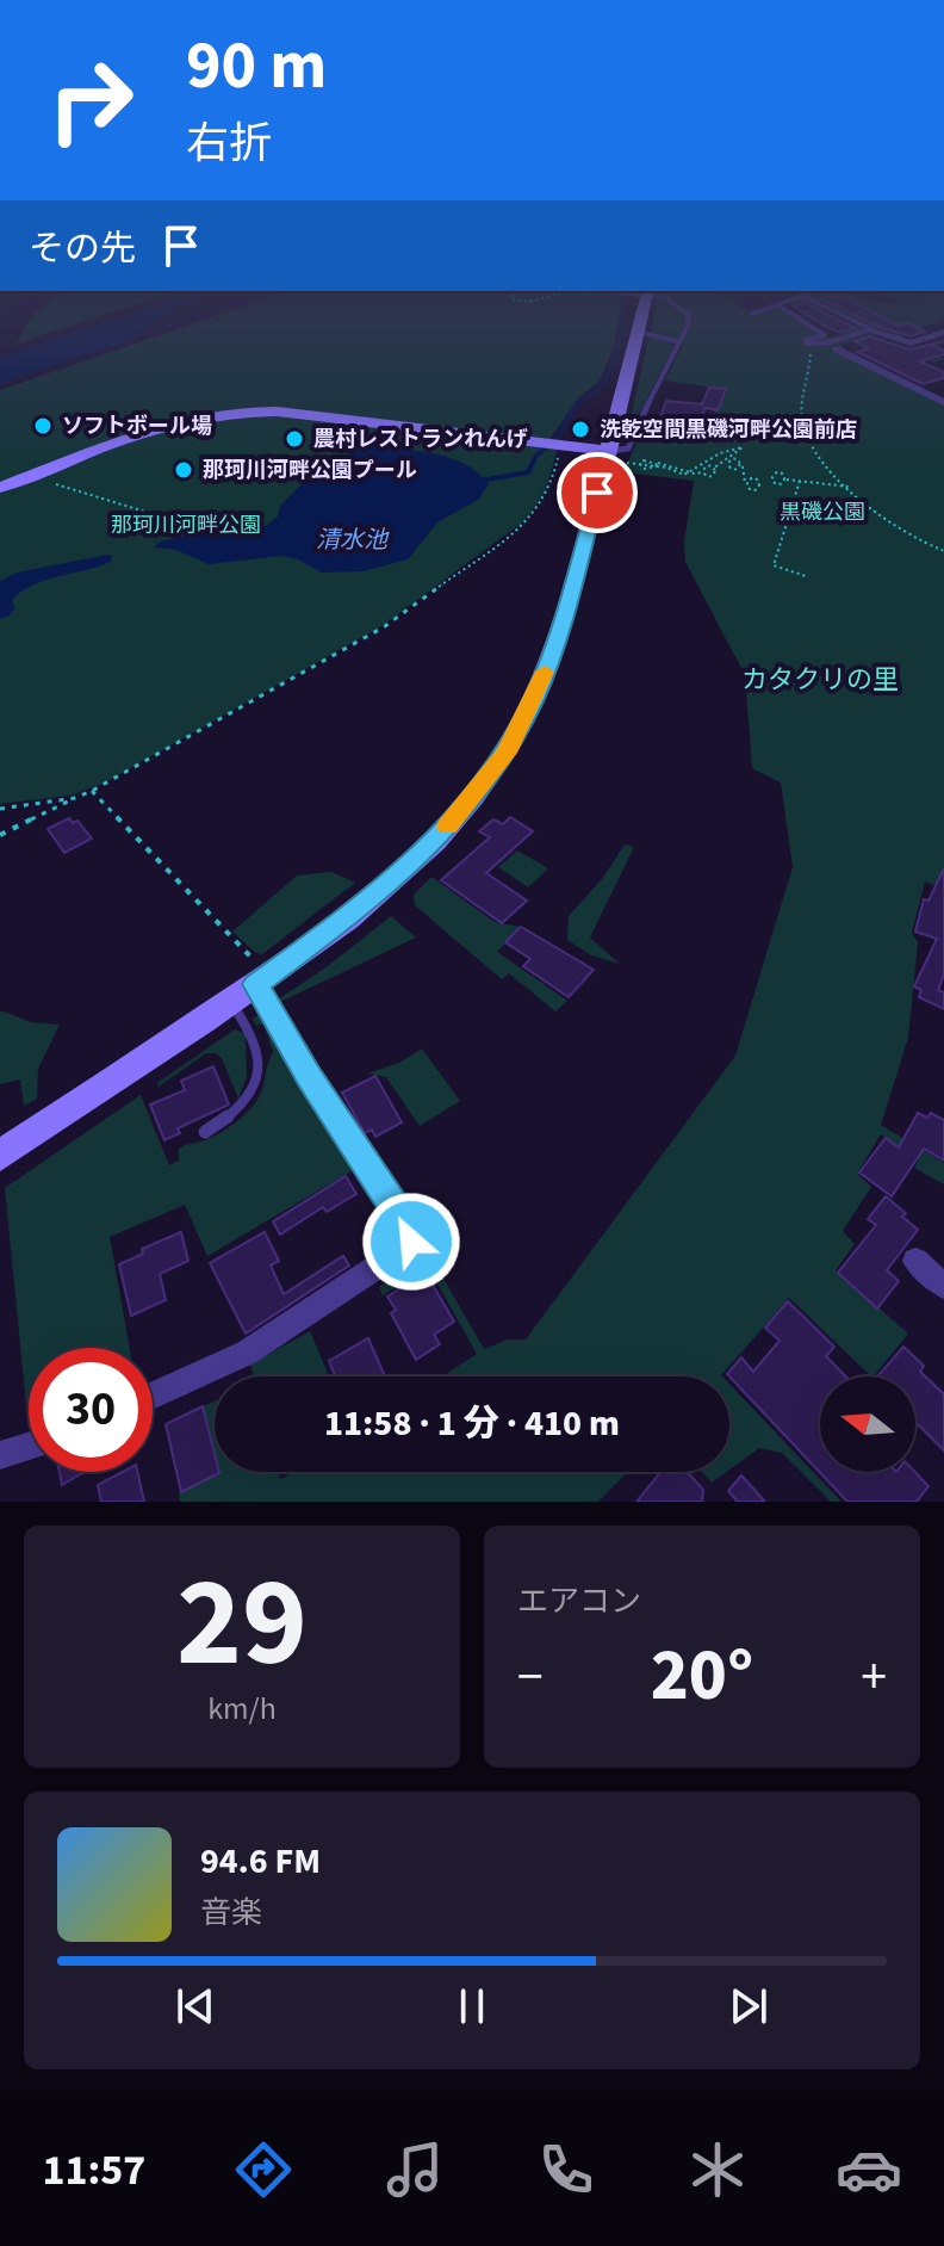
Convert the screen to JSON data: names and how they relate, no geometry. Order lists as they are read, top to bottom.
{
  "water": ["清水池"],
  "parks": ["黒磯公園", "那珂川河畔公園", "カタクリの里"],
  "places": [
    "ソフトボール場",
    "洗乾空間黒磯河畔公園前店",
    "農村レストランれんげ",
    "那珂川河畔公園プール"
  ],
  "north": "left",
  "page": {
    "turn": ["90 m", "右折"],
    "then": "その先",
    "limit": "30",
    "trip": "11:58 · 1 分 · 410 m",
    "tile": [
      ["29", "km/h"],
      "エアコン"
    ],
    "heat": ["−", "20°", "+"],
    "song": ["94.6 FM", "音楽"],
    "tabs": "11:57"
  }
}
